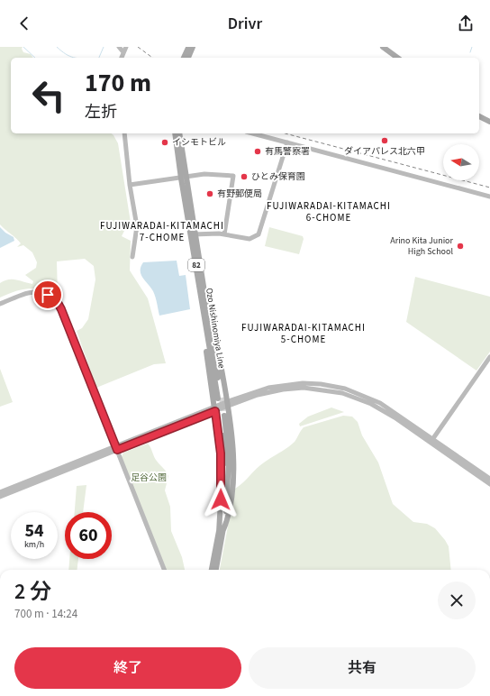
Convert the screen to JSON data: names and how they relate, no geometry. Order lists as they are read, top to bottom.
{
  "streets": {
    "main road": ["82", "Ozo Nishinomiya Line"]
  },
  "districts": ["FUJIWARADAI-KITAMACHI 6-CHOME", "FUJIWARADAI-KITAMACHI 7-CHOME", "FUJIWARADAI-KITAMACHI 5-CHOME"],
  "parks": ["足谷公園"],
  "places": [
    "ダイアパレス北六甲",
    "イシモトビル",
    "有馬警察署",
    "ひとみ保育園",
    "有野郵便局",
    "Arino Kita Junior High School"
  ],
  "north": "left",
  "page": {
    "header": "Drivr",
    "turn": ["170 m", "左折"],
    "speed": "54 km/h",
    "limit": "60",
    "heading": ["2 分", "700 m · 14:24"],
    "buttons": ["終了", "共有"]
  }
}
